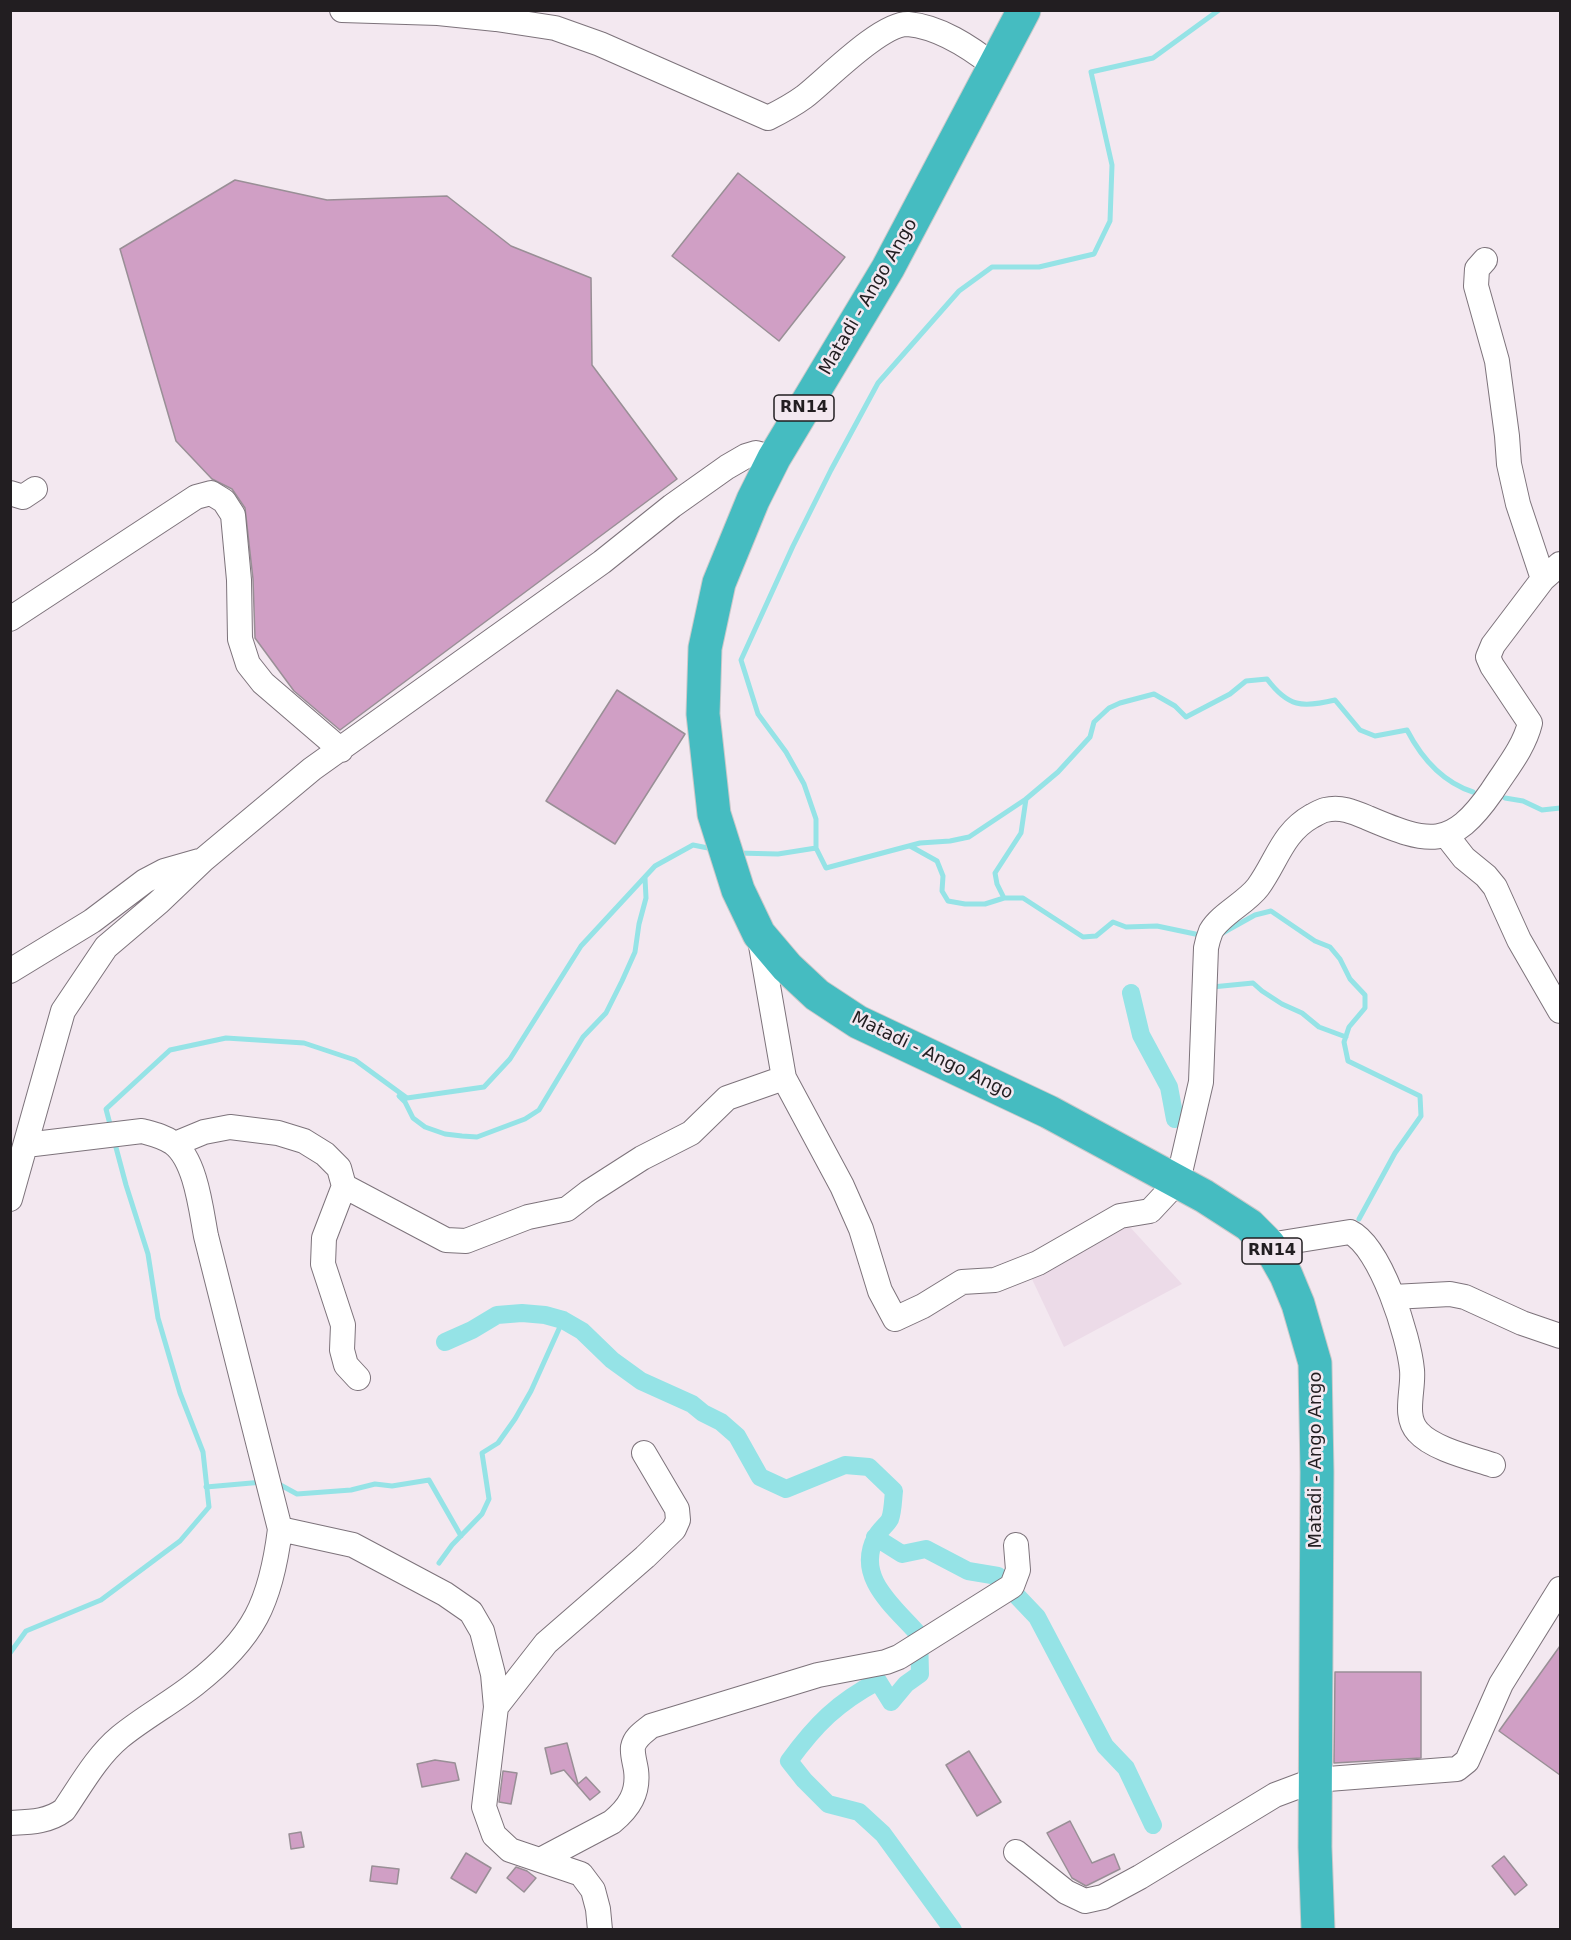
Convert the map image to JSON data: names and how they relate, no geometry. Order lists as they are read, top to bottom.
{
  "streets": {
    "highway": ["Matadi - Ango Ango", "RN14"]
  }
}
